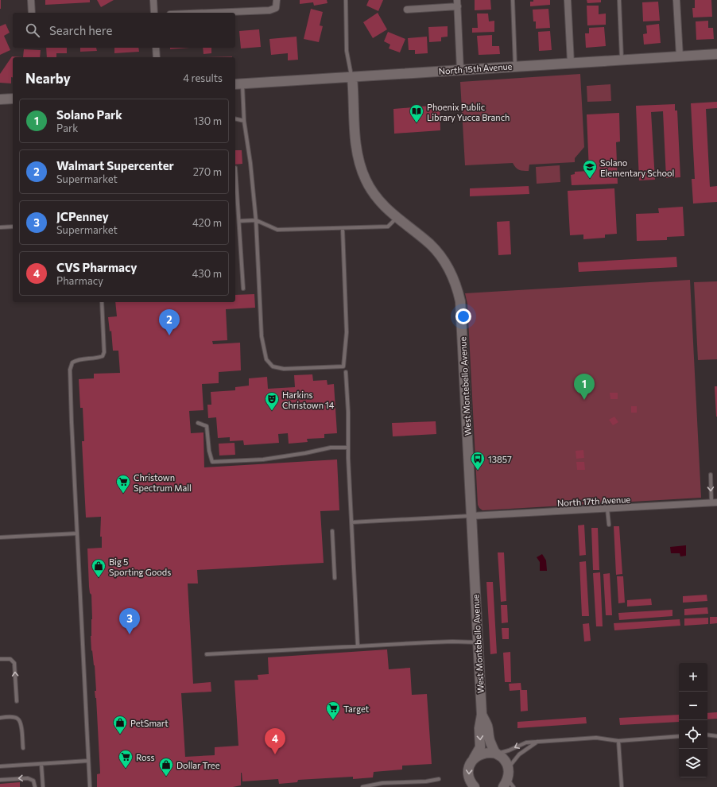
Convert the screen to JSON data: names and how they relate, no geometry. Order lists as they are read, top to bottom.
{
  "streets": {
    "street": ["North 15th Avenue", "West Montebello Avenue", "North 17th Avenue"]
  },
  "crossings": [
    ["North 15th Avenue", "West Montebello Avenue"],
    ["West Montebello Avenue", "North 17th Avenue"]
  ],
  "places": {
    "library": ["Phoenix Public Library Yucca Branch"],
    "school or university": ["Solano Elementary School"],
    "theatre": ["Harkins Christown 14"],
    "bus stop": ["13857"],
    "supermarket": ["Christown Spectrum Mall", "Target", "Ross"],
    "shop": ["Big 5 Sporting Goods", "PetSmart", "Dollar Tree"]
  },
  "page": {
    "search": "Search here",
    "heading": ["Nearby", "4 results"],
    "list": [
      {
        "mark": "1",
        "name": "Solano Park",
        "note": "Park",
        "value": "130 m"
      },
      {
        "mark": "2",
        "name": "Walmart Supercenter",
        "note": "Supermarket",
        "value": "270 m"
      },
      {
        "mark": "3",
        "name": "JCPenney",
        "note": "Supermarket",
        "value": "420 m"
      },
      {
        "mark": "4",
        "name": "CVS Pharmacy",
        "note": "Pharmacy",
        "value": "430 m"
      }
    ],
    "pins": [
      "2",
      "1",
      "3",
      "4"
    ],
    "map_buttons": ["+", "−"]
  }
}
